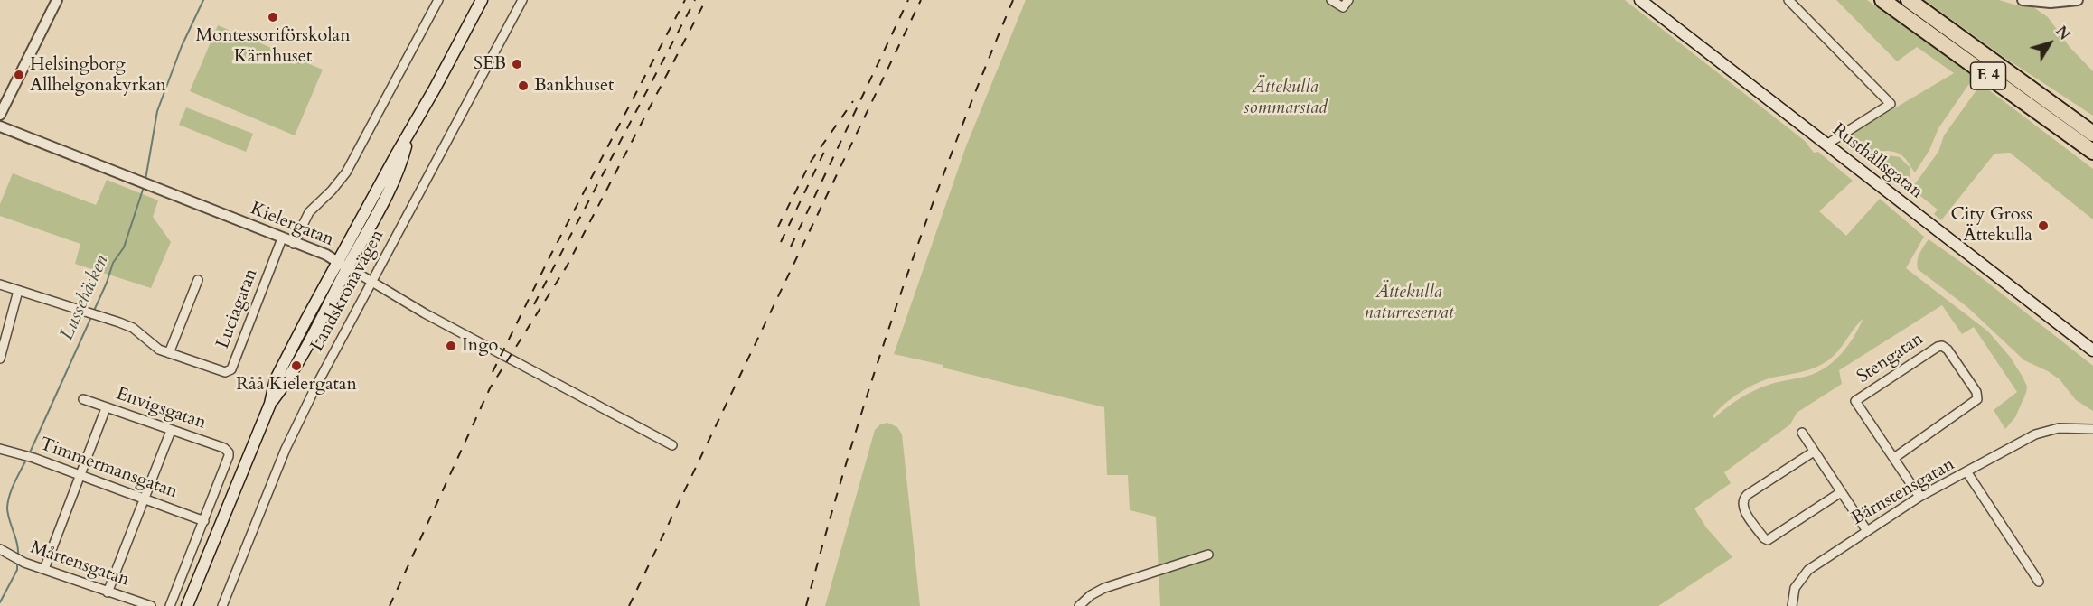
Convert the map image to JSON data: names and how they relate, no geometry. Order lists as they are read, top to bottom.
{
  "streets": {
    "highway": ["E 4"],
    "main road": ["Rusthållsgatan", "Landskronavägen"],
    "street": [
      "Kielergatan",
      "Luciagatan",
      "Stengatan",
      "Envigsgatan",
      "Timmermansgatan",
      "Bärnstensgatan",
      "Mårtensgatan"
    ]
  },
  "crossings": [
    ["Kielergatan", "Landskronavägen"],
    ["Kielergatan", "Luciagatan"],
    ["Stengatan", "Bärnstensgatan"],
    ["Envigsgatan", "Timmermansgatan"]
  ],
  "water": ["Lussebäcken"],
  "parks": ["Ättekulla sommarstad", "Ättekulla naturreservat"],
  "places": [
    "Montessoriförskolan Kärnhuset",
    "SEB",
    "Helsingborg Allhelgonakyrkan",
    "Bankhuset",
    "City Gross Ättekulla",
    "Ingo",
    "Råå Kielergatan"
  ],
  "north": "top right"
}
